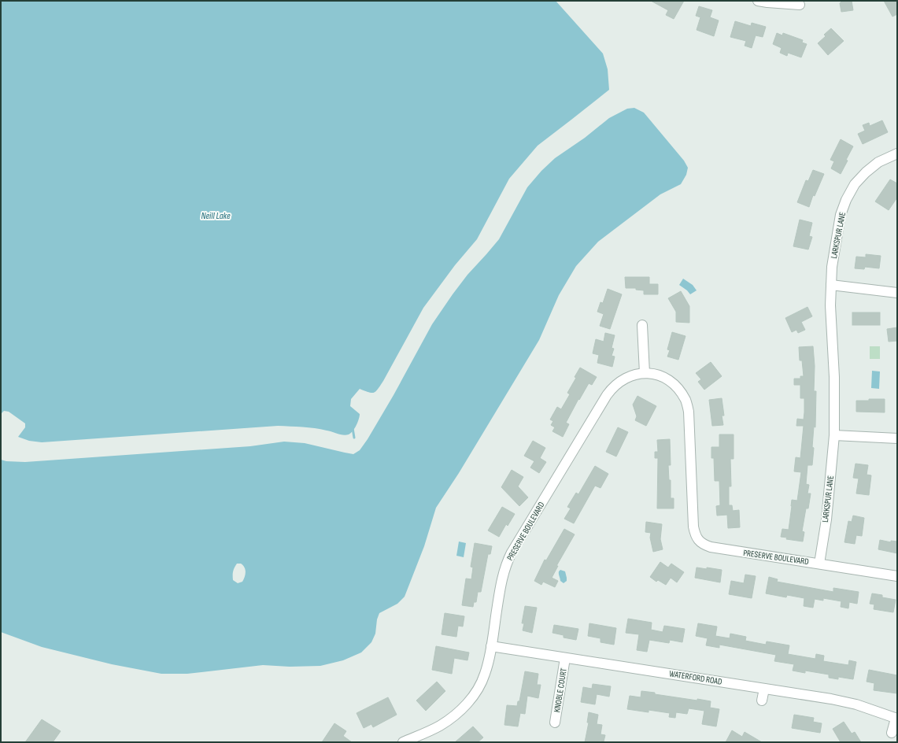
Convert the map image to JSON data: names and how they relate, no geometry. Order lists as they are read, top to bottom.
{
  "streets": {
    "street": [
      "LARKSPUR LANE",
      "PRESERVE BOULEVARD",
      "WATERFORD ROAD",
      "KNOBLE COURT"
    ]
  },
  "crossings": [
    ["LARKSPUR LANE", "PRESERVE BOULEVARD"],
    ["PRESERVE BOULEVARD", "WATERFORD ROAD"],
    ["WATERFORD ROAD", "KNOBLE COURT"]
  ],
  "water": ["Neill Lake"]
}
